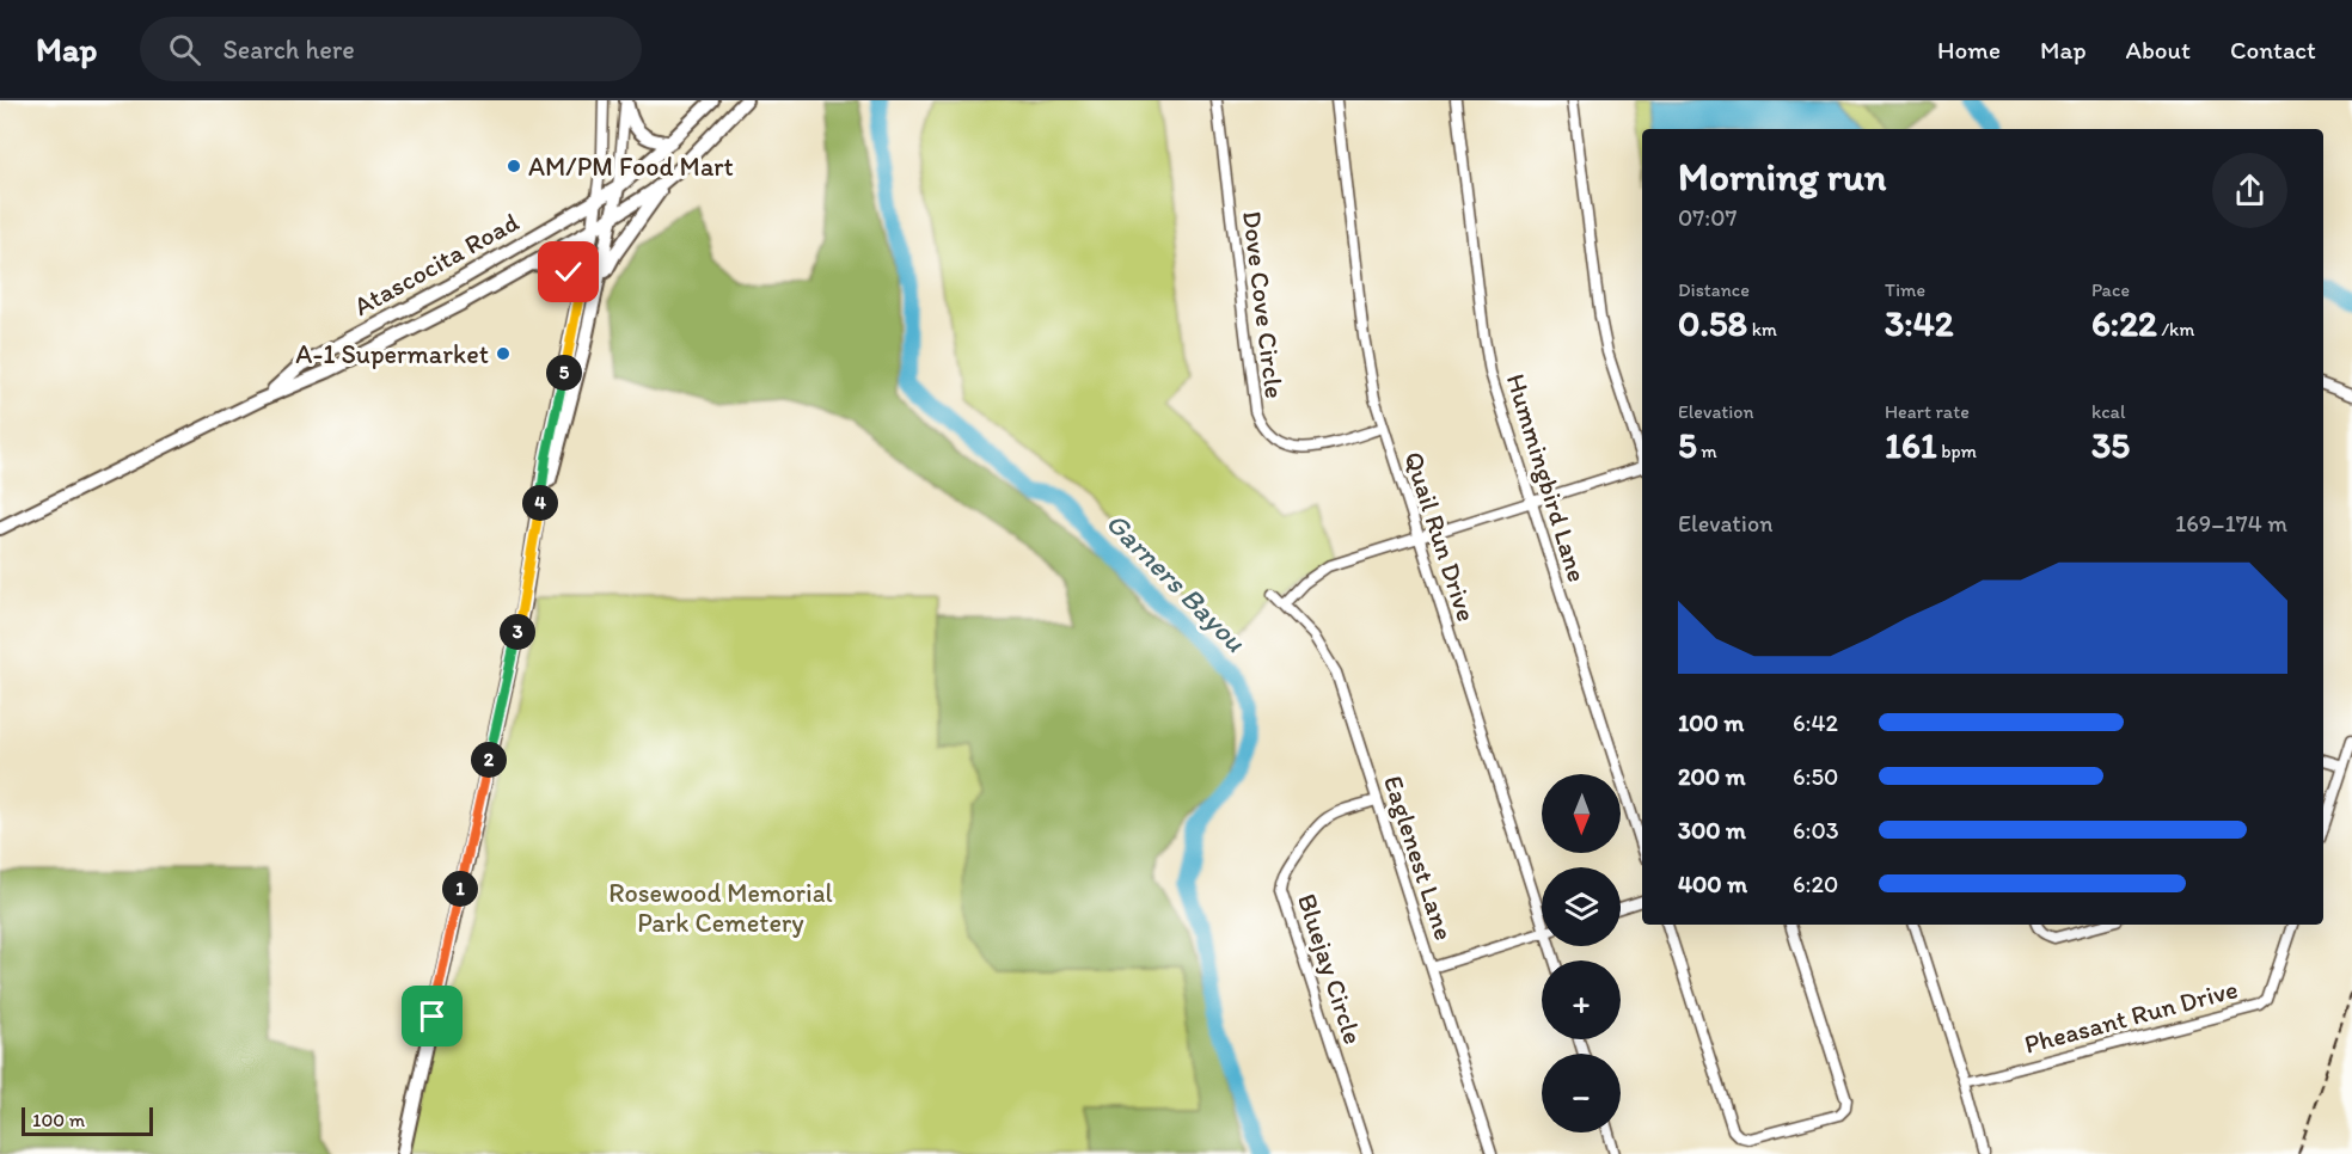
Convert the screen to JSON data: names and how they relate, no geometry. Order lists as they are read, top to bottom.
{
  "streets": {
    "main road": ["Atascocita Road"],
    "street": [
      "Dove Cove Circle",
      "Hummingbird Lane",
      "Quail Run Drive",
      "Eaglenest Lane",
      "Bluejay Circle",
      "Pheasant Run Drive"
    ]
  },
  "crossings": [
    ["Dove Cove Circle", "Quail Run Drive"],
    ["Eaglenest Lane", "Bluejay Circle"]
  ],
  "water": ["Garners Bayou"],
  "parks": ["Rosewood Memorial Park Cemetery"],
  "places": ["AM/PM Food Mart", "A-1 Supermarket"],
  "scale_bar": "100 m",
  "north": "bottom",
  "page": {
    "header": "Map",
    "search": "Search here",
    "nav": [
      "Home",
      "Map",
      "About",
      "Contact"
    ],
    "heading": ["Morning run", "07:07"],
    "stats": [
      ["Distance", "0.58 km"],
      ["Time", "3:42"],
      ["Pace", "6:22 /km"],
      ["Elevation", "5 m"],
      ["Heart rate", "161 bpm"],
      ["kcal", "35"]
    ],
    "pins": [
      "5",
      "4",
      "3",
      "2",
      "1"
    ],
    "chart": ["Elevation", "169–174 m"],
    "list": [
      {
        "name": "100 m",
        "note": "6:42"
      },
      {
        "name": "200 m",
        "note": "6:50"
      },
      {
        "name": "300 m",
        "note": "6:03"
      },
      {
        "name": "400 m",
        "note": "6:20"
      }
    ],
    "map_buttons": ["+", "−"],
    "scale": "100 m"
  }
}
